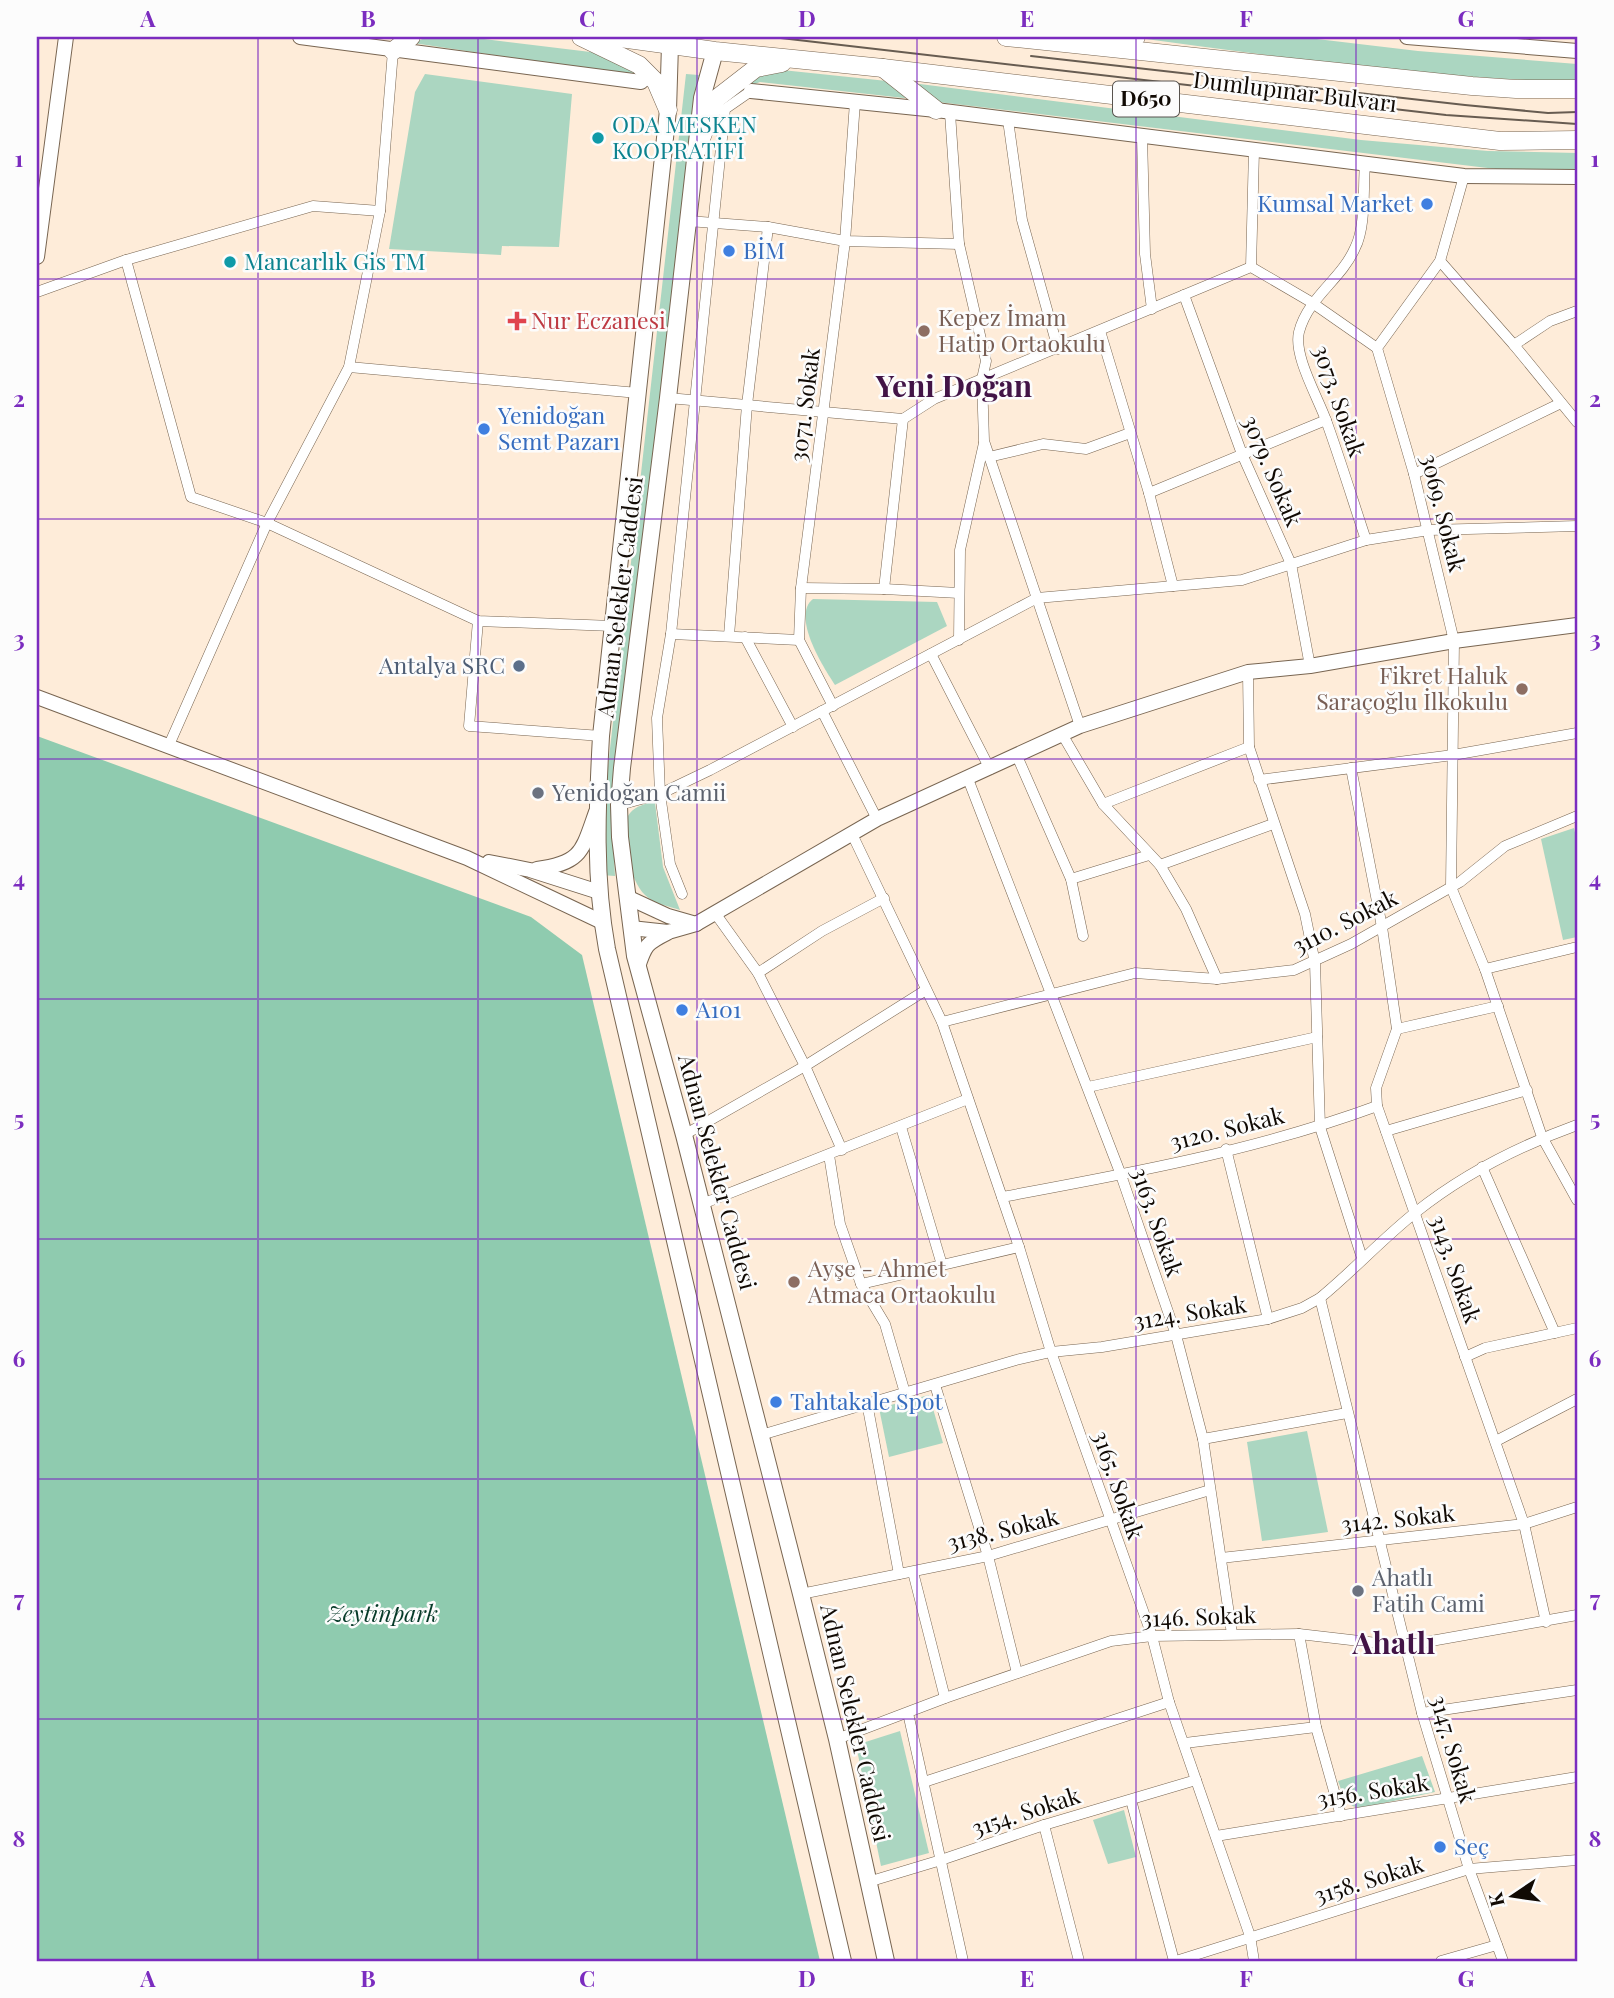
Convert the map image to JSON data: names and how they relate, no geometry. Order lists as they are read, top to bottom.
{
  "streets": {
    "highway": ["Dumlupınar Bulvarı", "D650"],
    "main road": ["Adnan Selekler Caddesi"],
    "street": [
      "3073. Sokak",
      "3071. Sokak",
      "3079. Sokak",
      "3069. Sokak",
      "3110. Sokak",
      "3120. Sokak",
      "3163. Sokak",
      "3143. Sokak",
      "3124. Sokak",
      "3165. Sokak",
      "3142. Sokak",
      "3138. Sokak",
      "3146. Sokak",
      "3147. Sokak",
      "3156. Sokak",
      "3154. Sokak",
      "3158. Sokak"
    ]
  },
  "crossings": [
    ["Dumlupınar Bulvarı", "Adnan Selekler Caddesi"],
    ["3069. Sokak", "3110. Sokak"],
    ["Adnan Selekler Caddesi", "3124. Sokak"],
    ["Adnan Selekler Caddesi", "3138. Sokak"],
    ["Adnan Selekler Caddesi", "3146. Sokak"],
    ["Adnan Selekler Caddesi", "3154. Sokak"],
    ["3110. Sokak", "3163. Sokak"],
    ["3110. Sokak", "3143. Sokak"],
    ["3110. Sokak", "3165. Sokak"],
    ["3120. Sokak", "3163. Sokak"],
    ["3120. Sokak", "3143. Sokak"],
    ["3120. Sokak", "3165. Sokak"],
    ["3163. Sokak", "3124. Sokak"],
    ["3163. Sokak", "3142. Sokak"],
    ["3163. Sokak", "3138. Sokak"],
    ["3163. Sokak", "3146. Sokak"],
    ["3143. Sokak", "3124. Sokak"],
    ["3143. Sokak", "3142. Sokak"],
    ["3143. Sokak", "3146. Sokak"],
    ["3124. Sokak", "3165. Sokak"],
    ["3124. Sokak", "3147. Sokak"],
    ["3165. Sokak", "3138. Sokak"],
    ["3165. Sokak", "3146. Sokak"],
    ["3165. Sokak", "3156. Sokak"],
    ["3165. Sokak", "3154. Sokak"],
    ["3165. Sokak", "3158. Sokak"],
    ["3142. Sokak", "3147. Sokak"],
    ["3146. Sokak", "3147. Sokak"],
    ["3147. Sokak", "3156. Sokak"],
    ["3147. Sokak", "3158. Sokak"]
  ],
  "districts": ["Yeni Doğan", "Ahatlı"],
  "parks": ["Zeytinpark"],
  "places": {
    "other": [
      "ODA MESKEN KOOPRATİFİ",
      "Kumsal Market",
      "BİM",
      "Mancarlık Gis TM",
      "Kepez İmam Hatip Ortaokulu",
      "Yenidoğan Semt Pazarı",
      "Antalya SRC",
      "Fikret Haluk Saraçoğlu İlkokulu",
      "Yenidoğan Camii",
      "A101",
      "Ayşe - Ahmet Atmaca Ortaokulu",
      "Tahtakale Spot",
      "Ahatlı Fatih Cami",
      "Seç"
    ],
    "health": ["Nur Eczanesi"]
  },
  "north": "left",
  "grid": {
    "columns": [
      "A",
      "B",
      "C",
      "D",
      "E",
      "F",
      "G"
    ],
    "rows": [
      "1",
      "2",
      "3",
      "4",
      "5",
      "6",
      "7",
      "8"
    ]
  }
}
